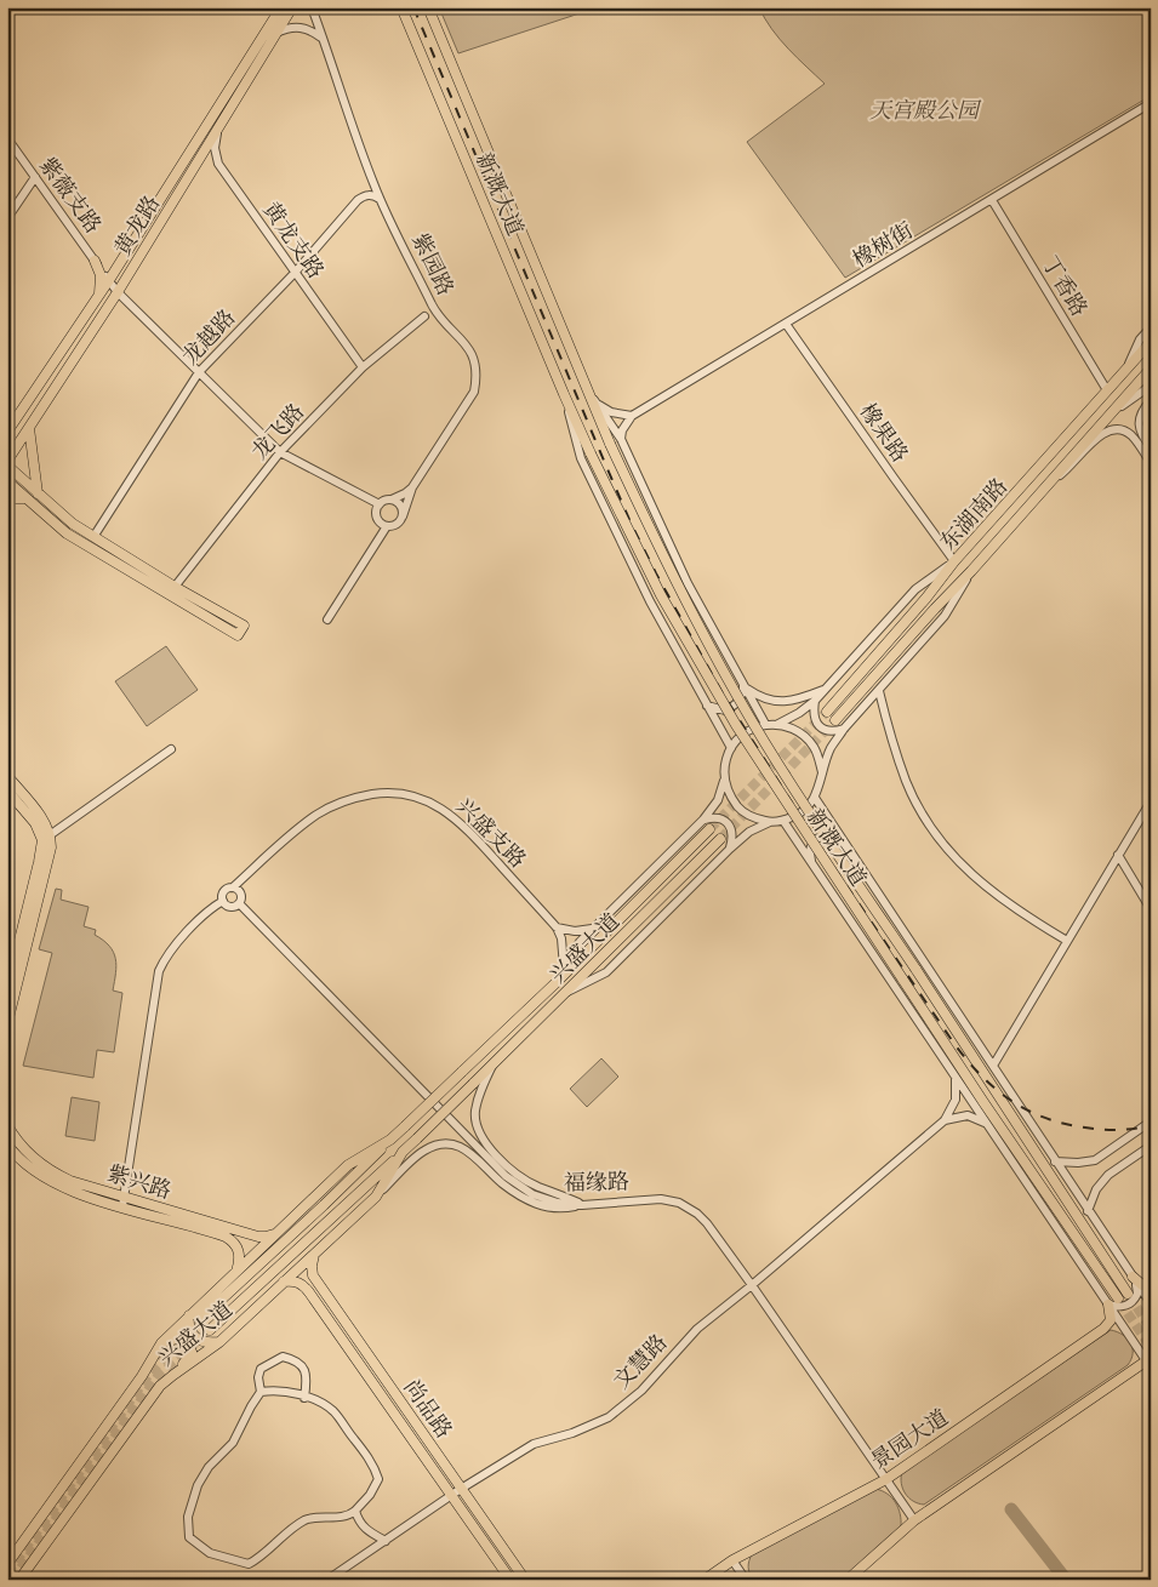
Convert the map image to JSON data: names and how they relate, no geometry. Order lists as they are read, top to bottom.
{
  "streets": {
    "main road": [
      "新溉大道",
      "黄龙路",
      "东湖南路",
      "兴盛大道",
      "紫兴路",
      "尚品路",
      "景园大道"
    ],
    "street": [
      "紫薇支路",
      "黄龙支路",
      "橡树街",
      "紫园路",
      "丁香路",
      "龙越路",
      "龙飞路",
      "橡果路",
      "兴盛支路",
      "福缘路",
      "文慧路"
    ]
  },
  "crossings": [
    ["新溉大道", "景园大道"],
    ["紫薇支路", "黄龙路"],
    ["紫薇支路", "龙越路"],
    ["紫薇支路", "龙飞路"],
    ["黄龙路", "黄龙支路"],
    ["黄龙支路", "龙越路"],
    ["黄龙支路", "龙飞路"],
    ["橡树街", "丁香路"],
    ["橡树街", "橡果路"],
    ["紫园路", "龙越路"],
    ["丁香路", "东湖南路"],
    ["橡果路", "东湖南路"],
    ["兴盛支路", "福缘路"],
    ["兴盛大道", "紫兴路"],
    ["兴盛大道", "尚品路"],
    ["福缘路", "文慧路"],
    ["福缘路", "景园大道"],
    ["文慧路", "尚品路"]
  ],
  "parks": ["天宫殿公园"]
}
